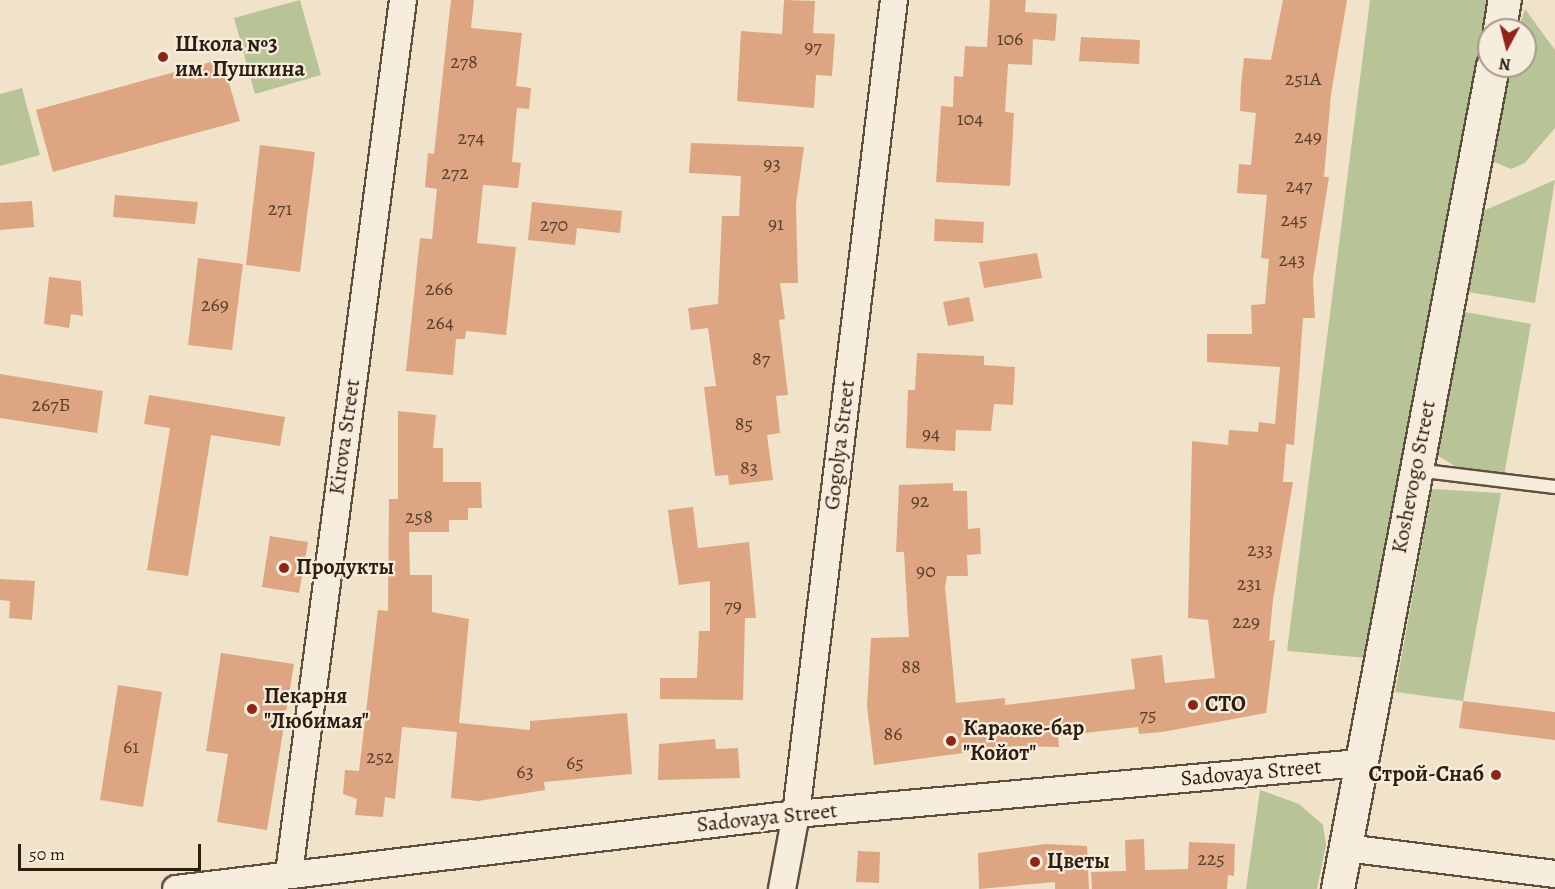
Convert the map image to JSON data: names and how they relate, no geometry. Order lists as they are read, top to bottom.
{
  "streets": {
    "street": [
      "Kirova Street",
      "Gogolya Street",
      "Koshevogo Street",
      "Sadovaya Street"
    ]
  },
  "crossings": [
    ["Kirova Street", "Sadovaya Street"],
    ["Gogolya Street", "Sadovaya Street"],
    ["Koshevogo Street", "Sadovaya Street"]
  ],
  "places": [
    "Школа №3 им. Пушкина",
    "Продукты",
    "СТО",
    "Пекарня \"Любимая\"",
    "Караоке-бар \"Койот\"",
    "Строй-Снаб",
    "Цветы"
  ],
  "house_numbers": [
    "106",
    "97",
    "278",
    "251А",
    "104",
    "249",
    "274",
    "93",
    "272",
    "247",
    "271",
    "245",
    "91",
    "270",
    "243",
    "266",
    "269",
    "264",
    "87",
    "267Б",
    "85",
    "94",
    "83",
    "92",
    "258",
    "233",
    "90",
    "231",
    "79",
    "229",
    "88",
    "75",
    "86",
    "61",
    "252",
    "65",
    "63",
    "225"
  ],
  "scale_bar": "50 m",
  "north": "bottom"
}
